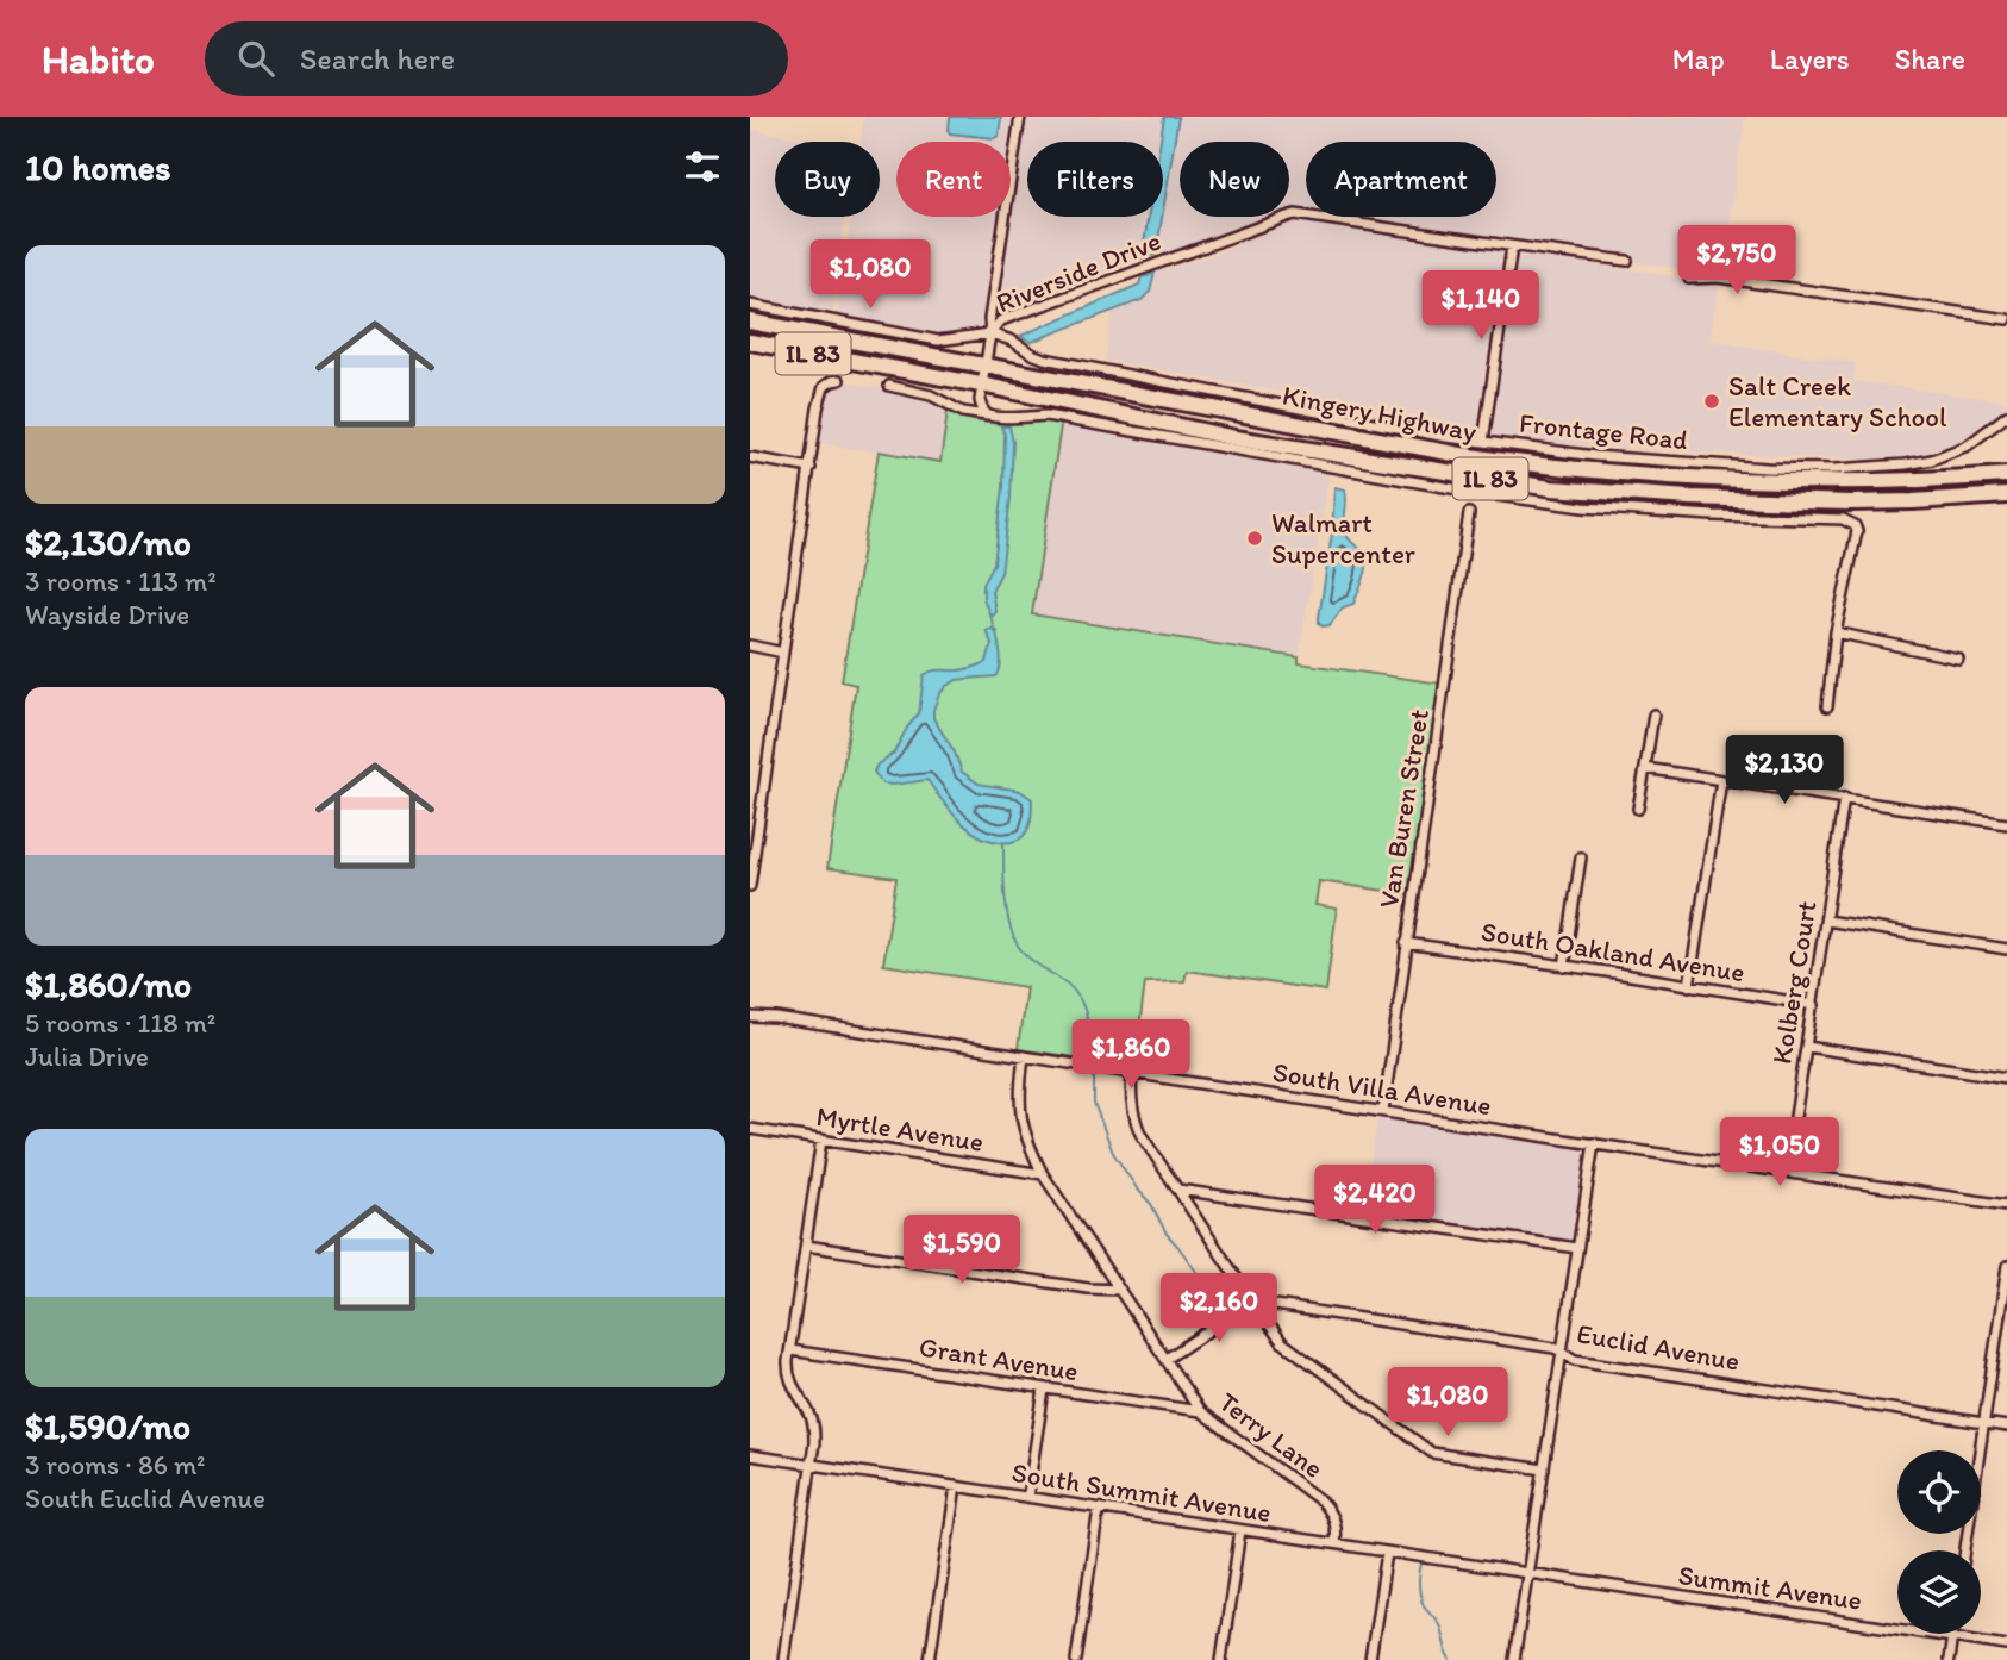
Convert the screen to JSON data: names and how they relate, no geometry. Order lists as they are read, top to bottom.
{
  "streets": {
    "highway": ["IL 83", "Kingery Highway"],
    "street": [
      "Riverside Drive",
      "Frontage Road",
      "Van Buren Street",
      "South Oakland Avenue",
      "Kolberg Court",
      "South Villa Avenue",
      "Myrtle Avenue",
      "Euclid Avenue",
      "Grant Avenue",
      "Terry Lane",
      "South Summit Avenue",
      "Summit Avenue"
    ]
  },
  "crossings": [
    ["Riverside Drive", "Kingery Highway"],
    ["Riverside Drive", "Frontage Road"],
    ["Van Buren Street", "South Oakland Avenue"],
    ["Van Buren Street", "South Villa Avenue"],
    ["South Oakland Avenue", "Kolberg Court"],
    ["Kolberg Court", "South Villa Avenue"],
    ["South Villa Avenue", "Terry Lane"],
    ["Myrtle Avenue", "Terry Lane"],
    ["Grant Avenue", "Terry Lane"],
    ["Terry Lane", "South Summit Avenue"],
    ["South Summit Avenue", "Summit Avenue"]
  ],
  "places": ["Salt Creek Elementary School", "Walmart Supercenter"],
  "page": {
    "header": "Habito",
    "search": "Search here",
    "nav": ["Map", "Layers", "Share"],
    "heading": "10 homes",
    "chip": [
      "Buy",
      "Rent",
      "Filters",
      "New",
      "Apartment"
    ],
    "list": [
      {
        "name": "$2,130/mo",
        "note": "3 rooms · 113 m² · Wayside Drive"
      },
      {
        "name": "$1,860/mo",
        "note": "5 rooms · 118 m² · Julia Drive"
      },
      {
        "name": "$1,590/mo",
        "note": "3 rooms · 86 m² · South Euclid Avenue"
      }
    ],
    "price": [
      "$2,750",
      "$1,080",
      "$1,140",
      "$2,130",
      "$1,860",
      "$1,050",
      "$2,420",
      "$1,590",
      "$2,160",
      "$1,080"
    ]
  }
}
